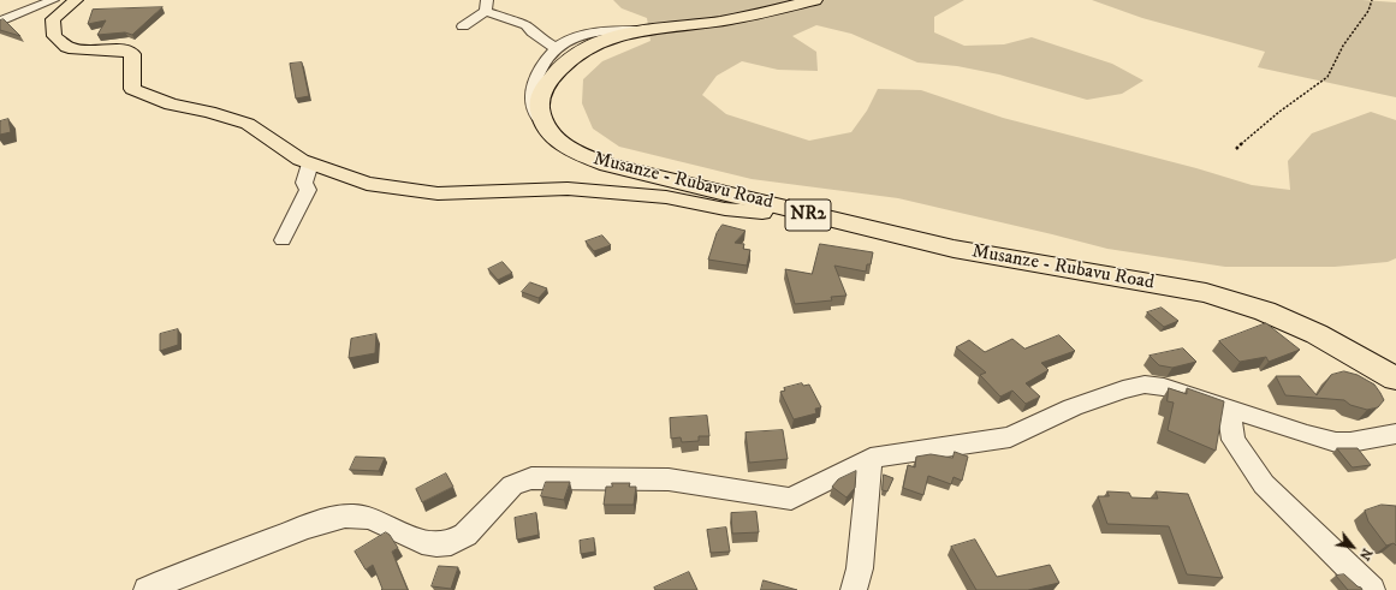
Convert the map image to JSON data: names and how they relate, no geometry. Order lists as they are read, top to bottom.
{
  "streets": {
    "highway": ["Musanze - Rubavu Road", "NR2"]
  },
  "north": "bottom right"
}
